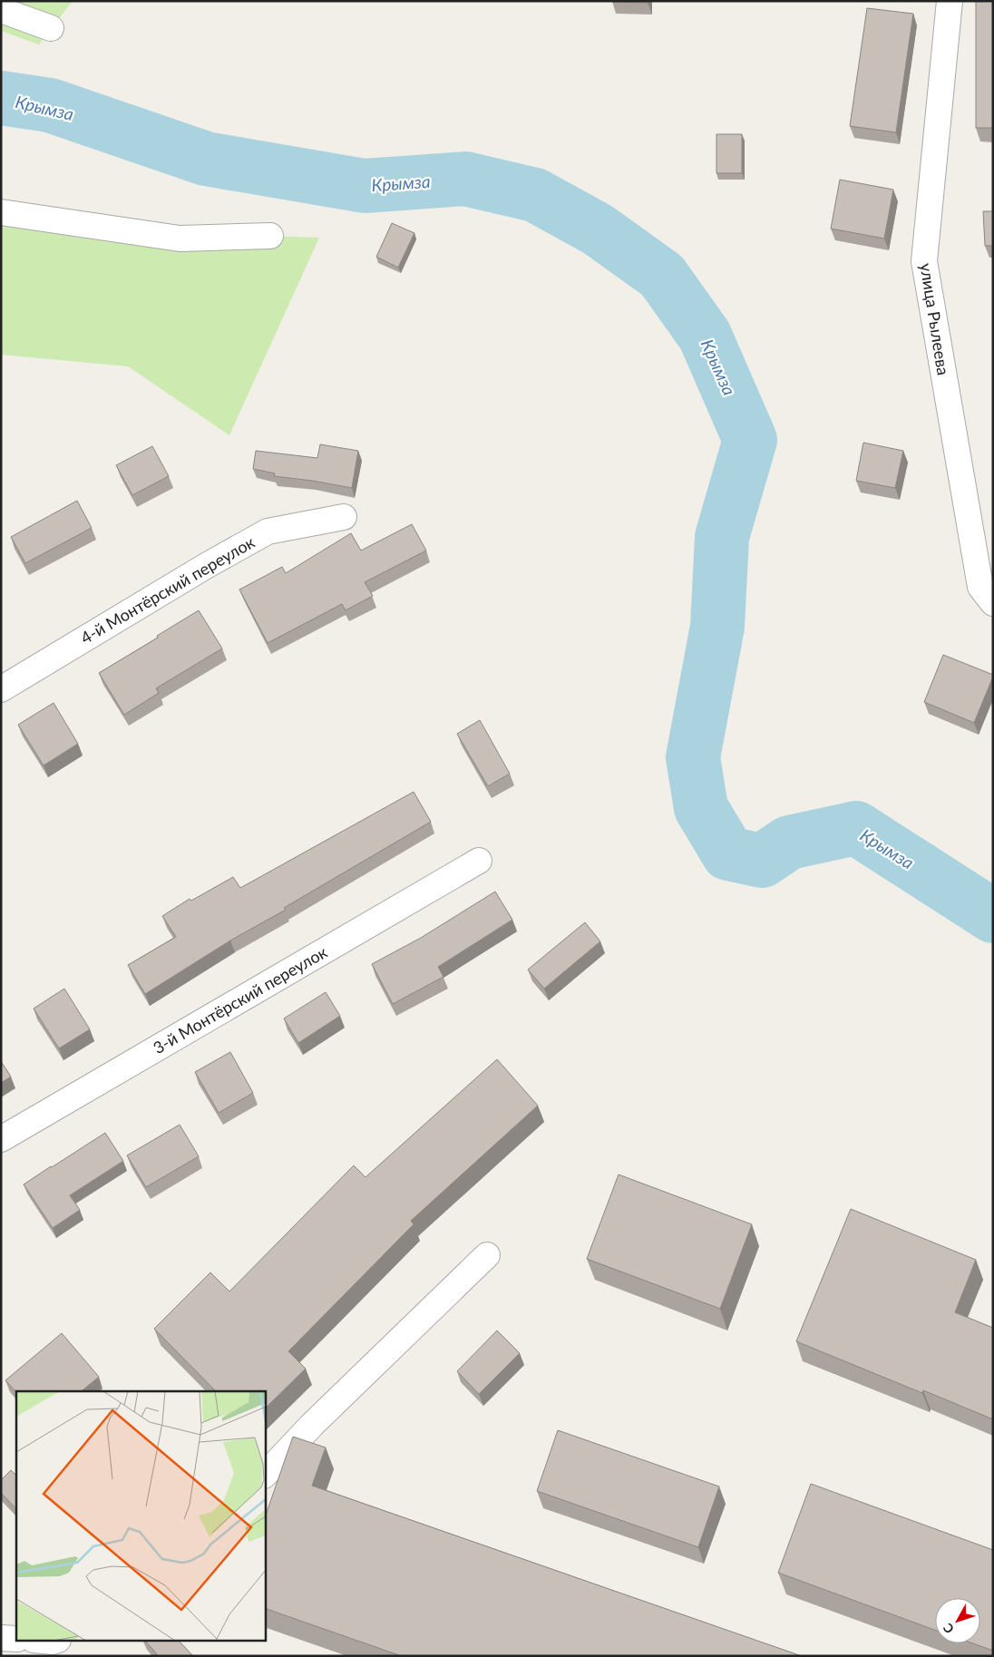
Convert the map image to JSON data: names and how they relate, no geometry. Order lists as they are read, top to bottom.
{
  "streets": {
    "street": ["улица Рылеева", "4-й Монтёрский переулок", "3-й Монтёрский переулок"]
  },
  "water": ["Крымза"],
  "north": "bottom left"
}
